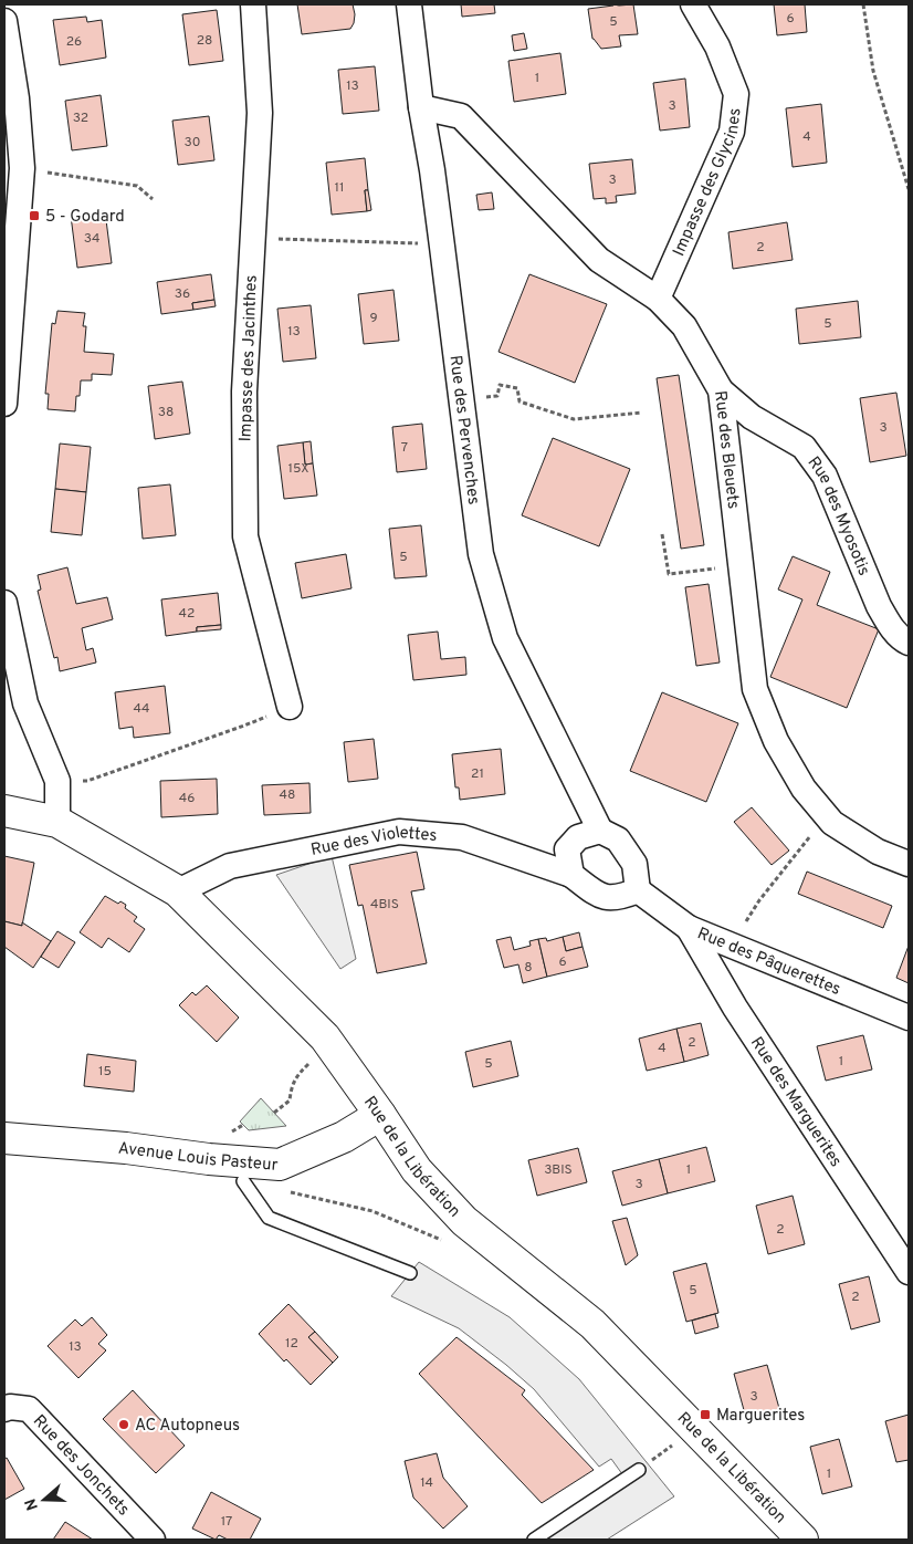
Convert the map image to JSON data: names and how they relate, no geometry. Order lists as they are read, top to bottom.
{
  "streets": {
    "street": [
      "Impasse des Glycines",
      "Impasse des Jacinthes",
      "Rue des Pervenches",
      "Rue des Bleuets",
      "Rue des Myosotis",
      "Rue des Violettes",
      "Rue des Pâquerettes",
      "Rue des Marguerites",
      "Avenue Louis Pasteur",
      "Rue de la Libération",
      "Rue des Jonchets"
    ]
  },
  "crossings": [
    ["Impasse des Glycines", "Rue des Bleuets"],
    ["Rue des Pervenches", "Rue des Bleuets"],
    ["Rue des Pervenches", "Rue des Violettes"],
    ["Rue des Pervenches", "Rue des Pâquerettes"],
    ["Rue des Bleuets", "Rue des Myosotis"],
    ["Rue des Violettes", "Rue des Pâquerettes"],
    ["Rue des Violettes", "Rue de la Libération"],
    ["Rue des Pâquerettes", "Rue des Marguerites"],
    ["Avenue Louis Pasteur", "Rue de la Libération"]
  ],
  "places": {
    "transit": ["5 - Godard", "Marguerites"],
    "other": ["AC Autopneus"]
  },
  "house_numbers": [
    "6",
    "5",
    "28",
    "26",
    "1",
    "13",
    "3",
    "32",
    "4",
    "30",
    "3",
    "11",
    "34",
    "2",
    "36",
    "9",
    "5",
    "13",
    "38",
    "3",
    "7",
    "15X",
    "5",
    "42",
    "44",
    "21",
    "48",
    "46",
    "4BIS",
    "6",
    "8",
    "2",
    "4",
    "1",
    "5",
    "15",
    "3BIS",
    "1",
    "3",
    "2",
    "5",
    "2",
    "12",
    "13",
    "3",
    "1",
    "14",
    "17"
  ],
  "north": "left"
}
